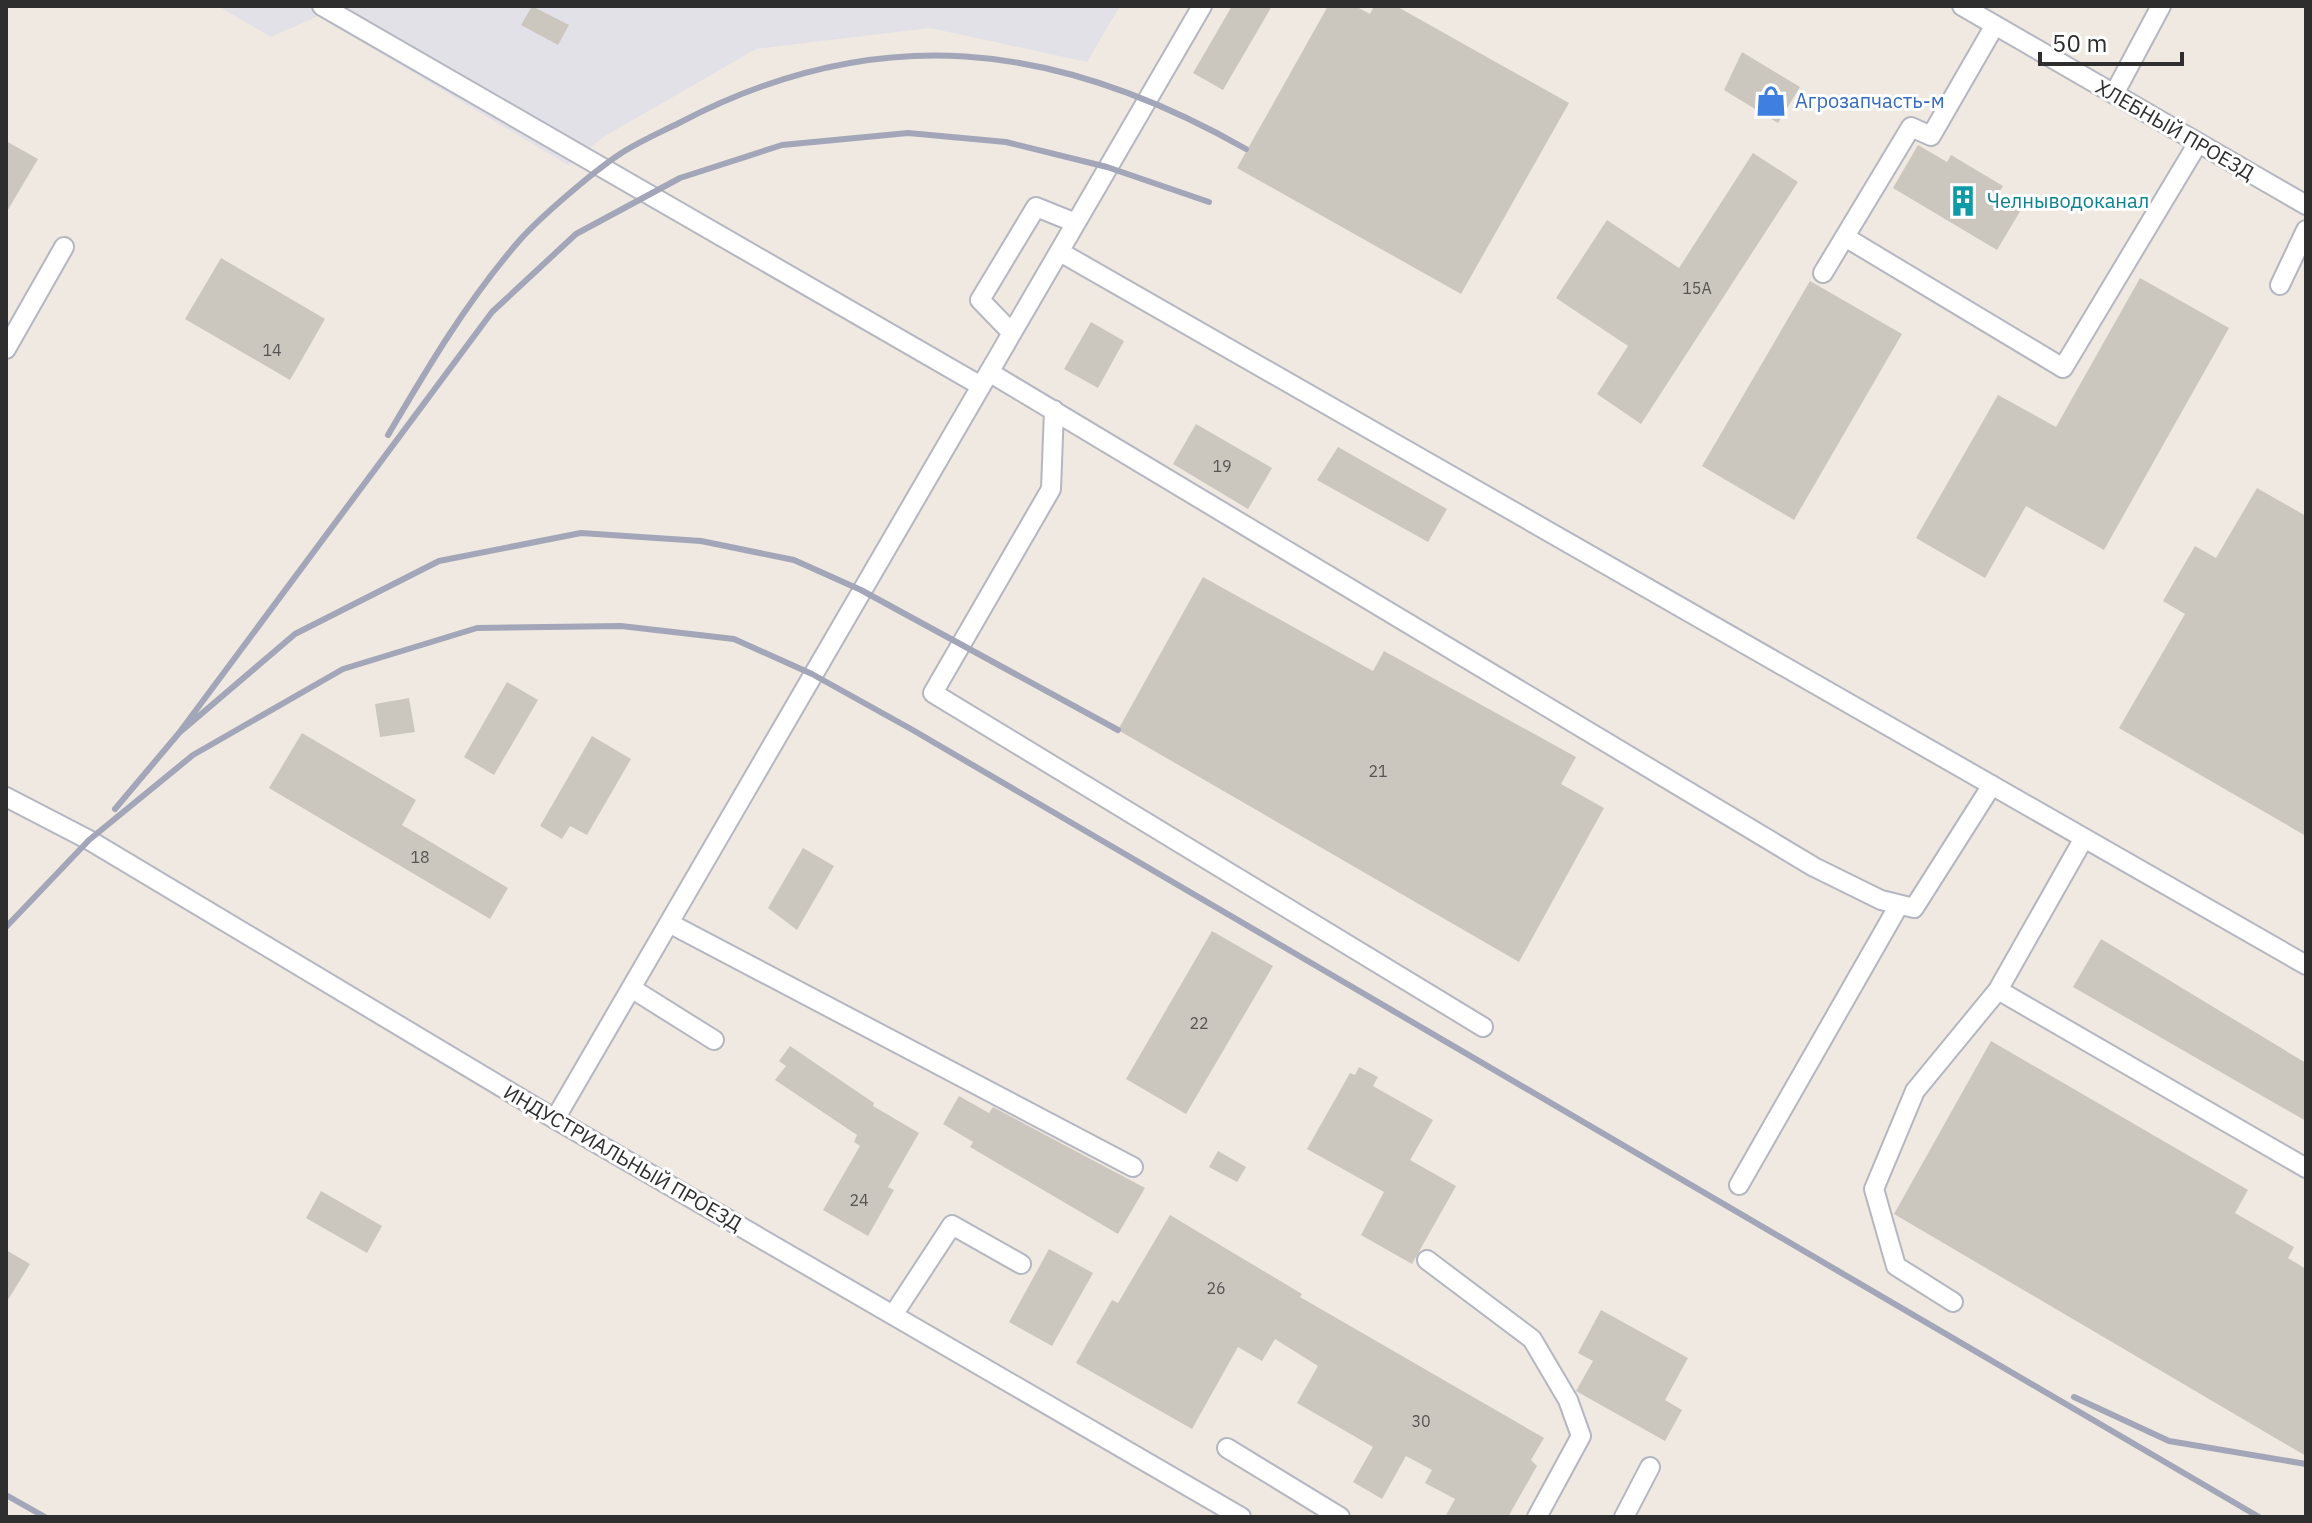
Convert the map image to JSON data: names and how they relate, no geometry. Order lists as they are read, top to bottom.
{
  "streets": {
    "street": ["ХЛЕБНЫЙ ПРОЕЗД", "ИНДУСТРИАЛЬНЫЙ ПРОЕЗД"]
  },
  "places": {
    "shop": ["Агрозапчасть-м"],
    "building": ["Челныводоканал"]
  },
  "house_numbers": [
    "15А",
    "14",
    "19",
    "21",
    "18",
    "22",
    "24",
    "26",
    "30"
  ],
  "scale_bar": "50 m"
}
